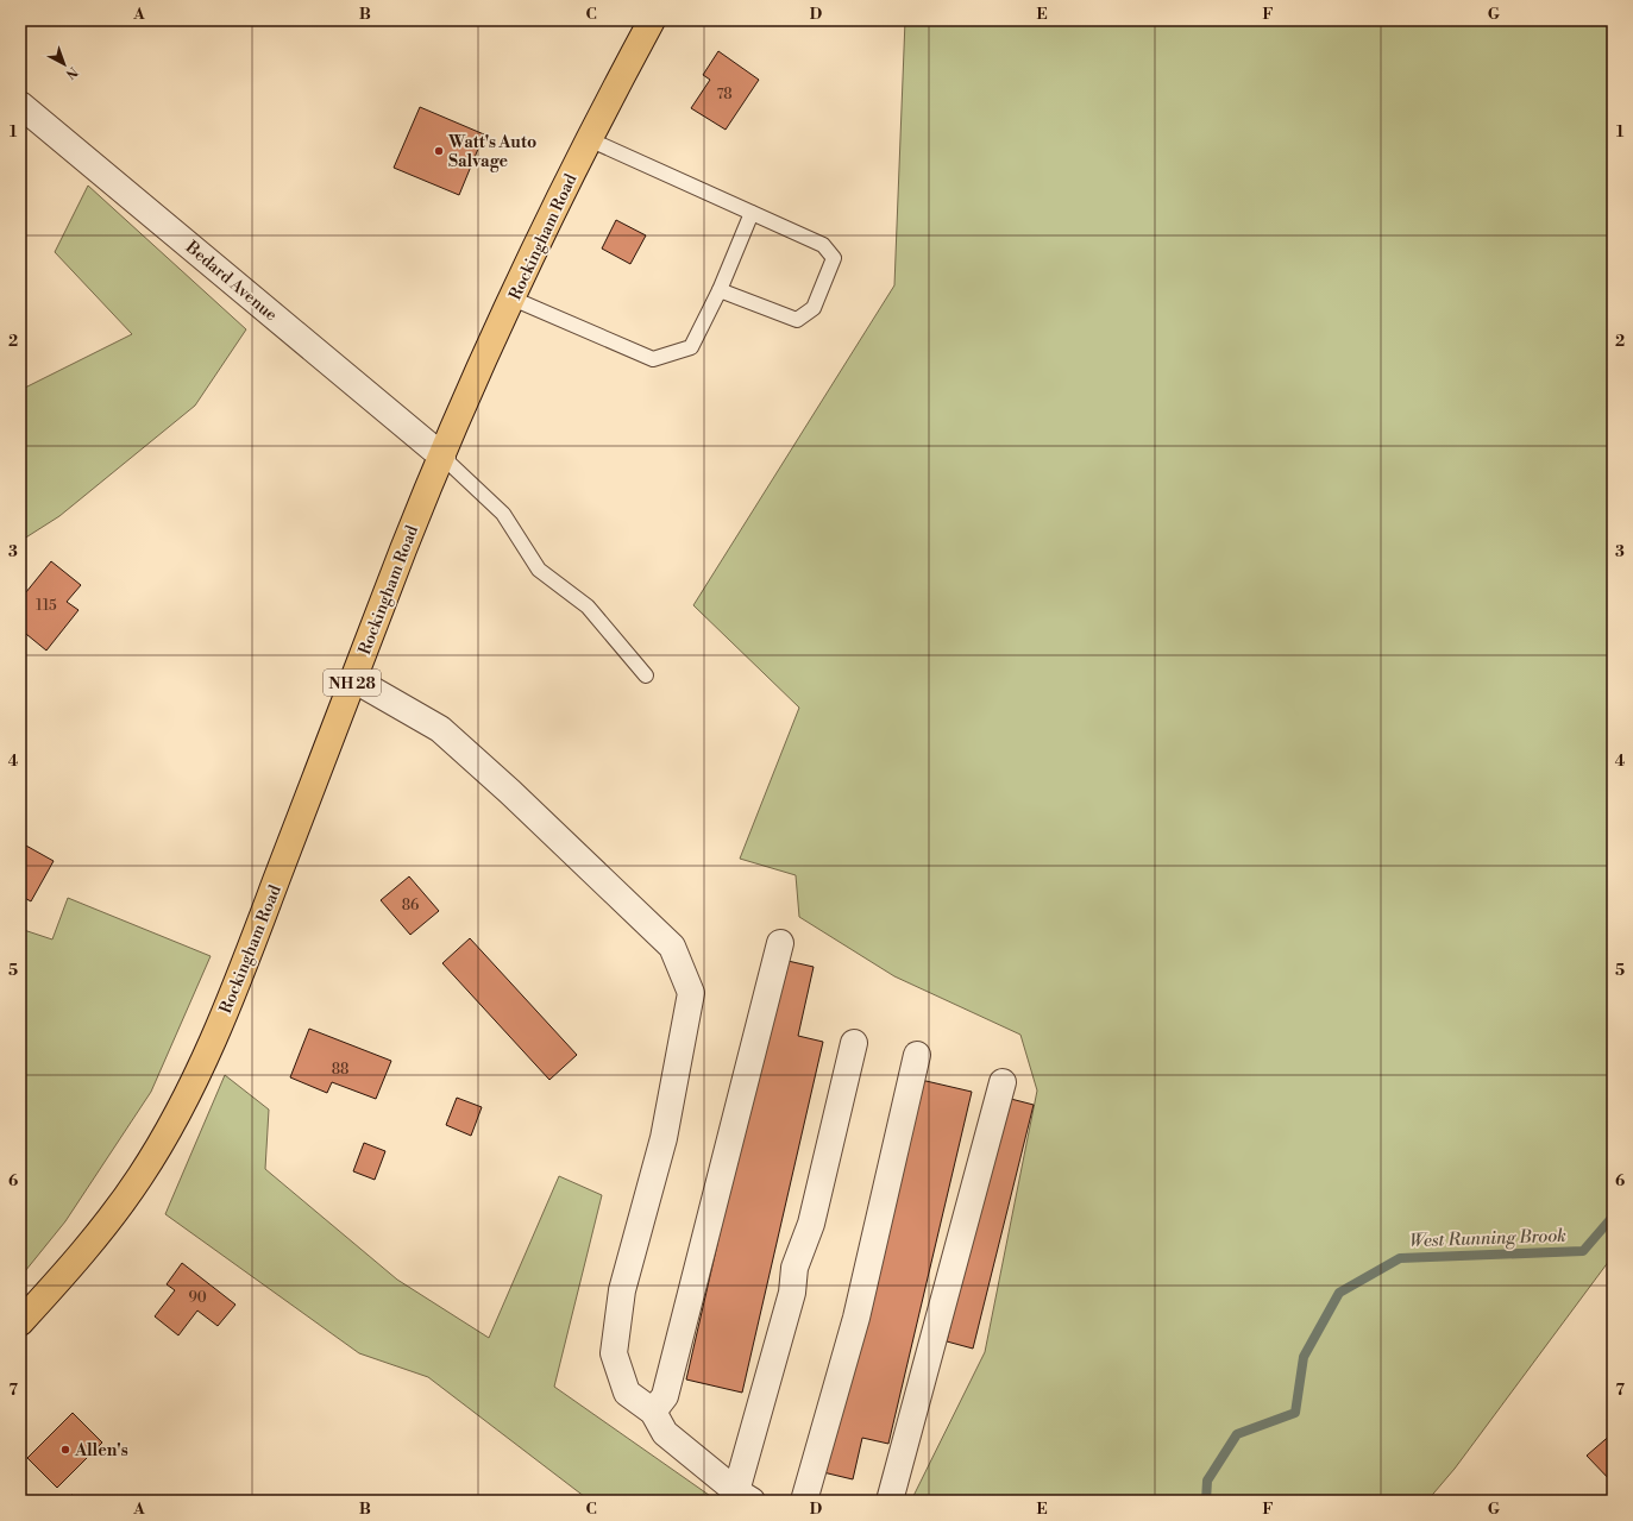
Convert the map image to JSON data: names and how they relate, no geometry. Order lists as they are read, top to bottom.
{
  "streets": {
    "main road": ["Rockingham Road", "NH 28"],
    "street": ["Bedard Avenue"]
  },
  "crossings": [
    ["Rockingham Road", "Bedard Avenue"]
  ],
  "water": ["West Running Brook"],
  "places": ["Watt's Auto Salvage", "Allen's"],
  "house_numbers": [
    "78",
    "115",
    "86",
    "88",
    "90"
  ],
  "north": "bottom right",
  "grid": {
    "columns": [
      "A",
      "B",
      "C",
      "D",
      "E",
      "F",
      "G"
    ],
    "rows": [
      "1",
      "2",
      "3",
      "4",
      "5",
      "6",
      "7"
    ]
  }
}
